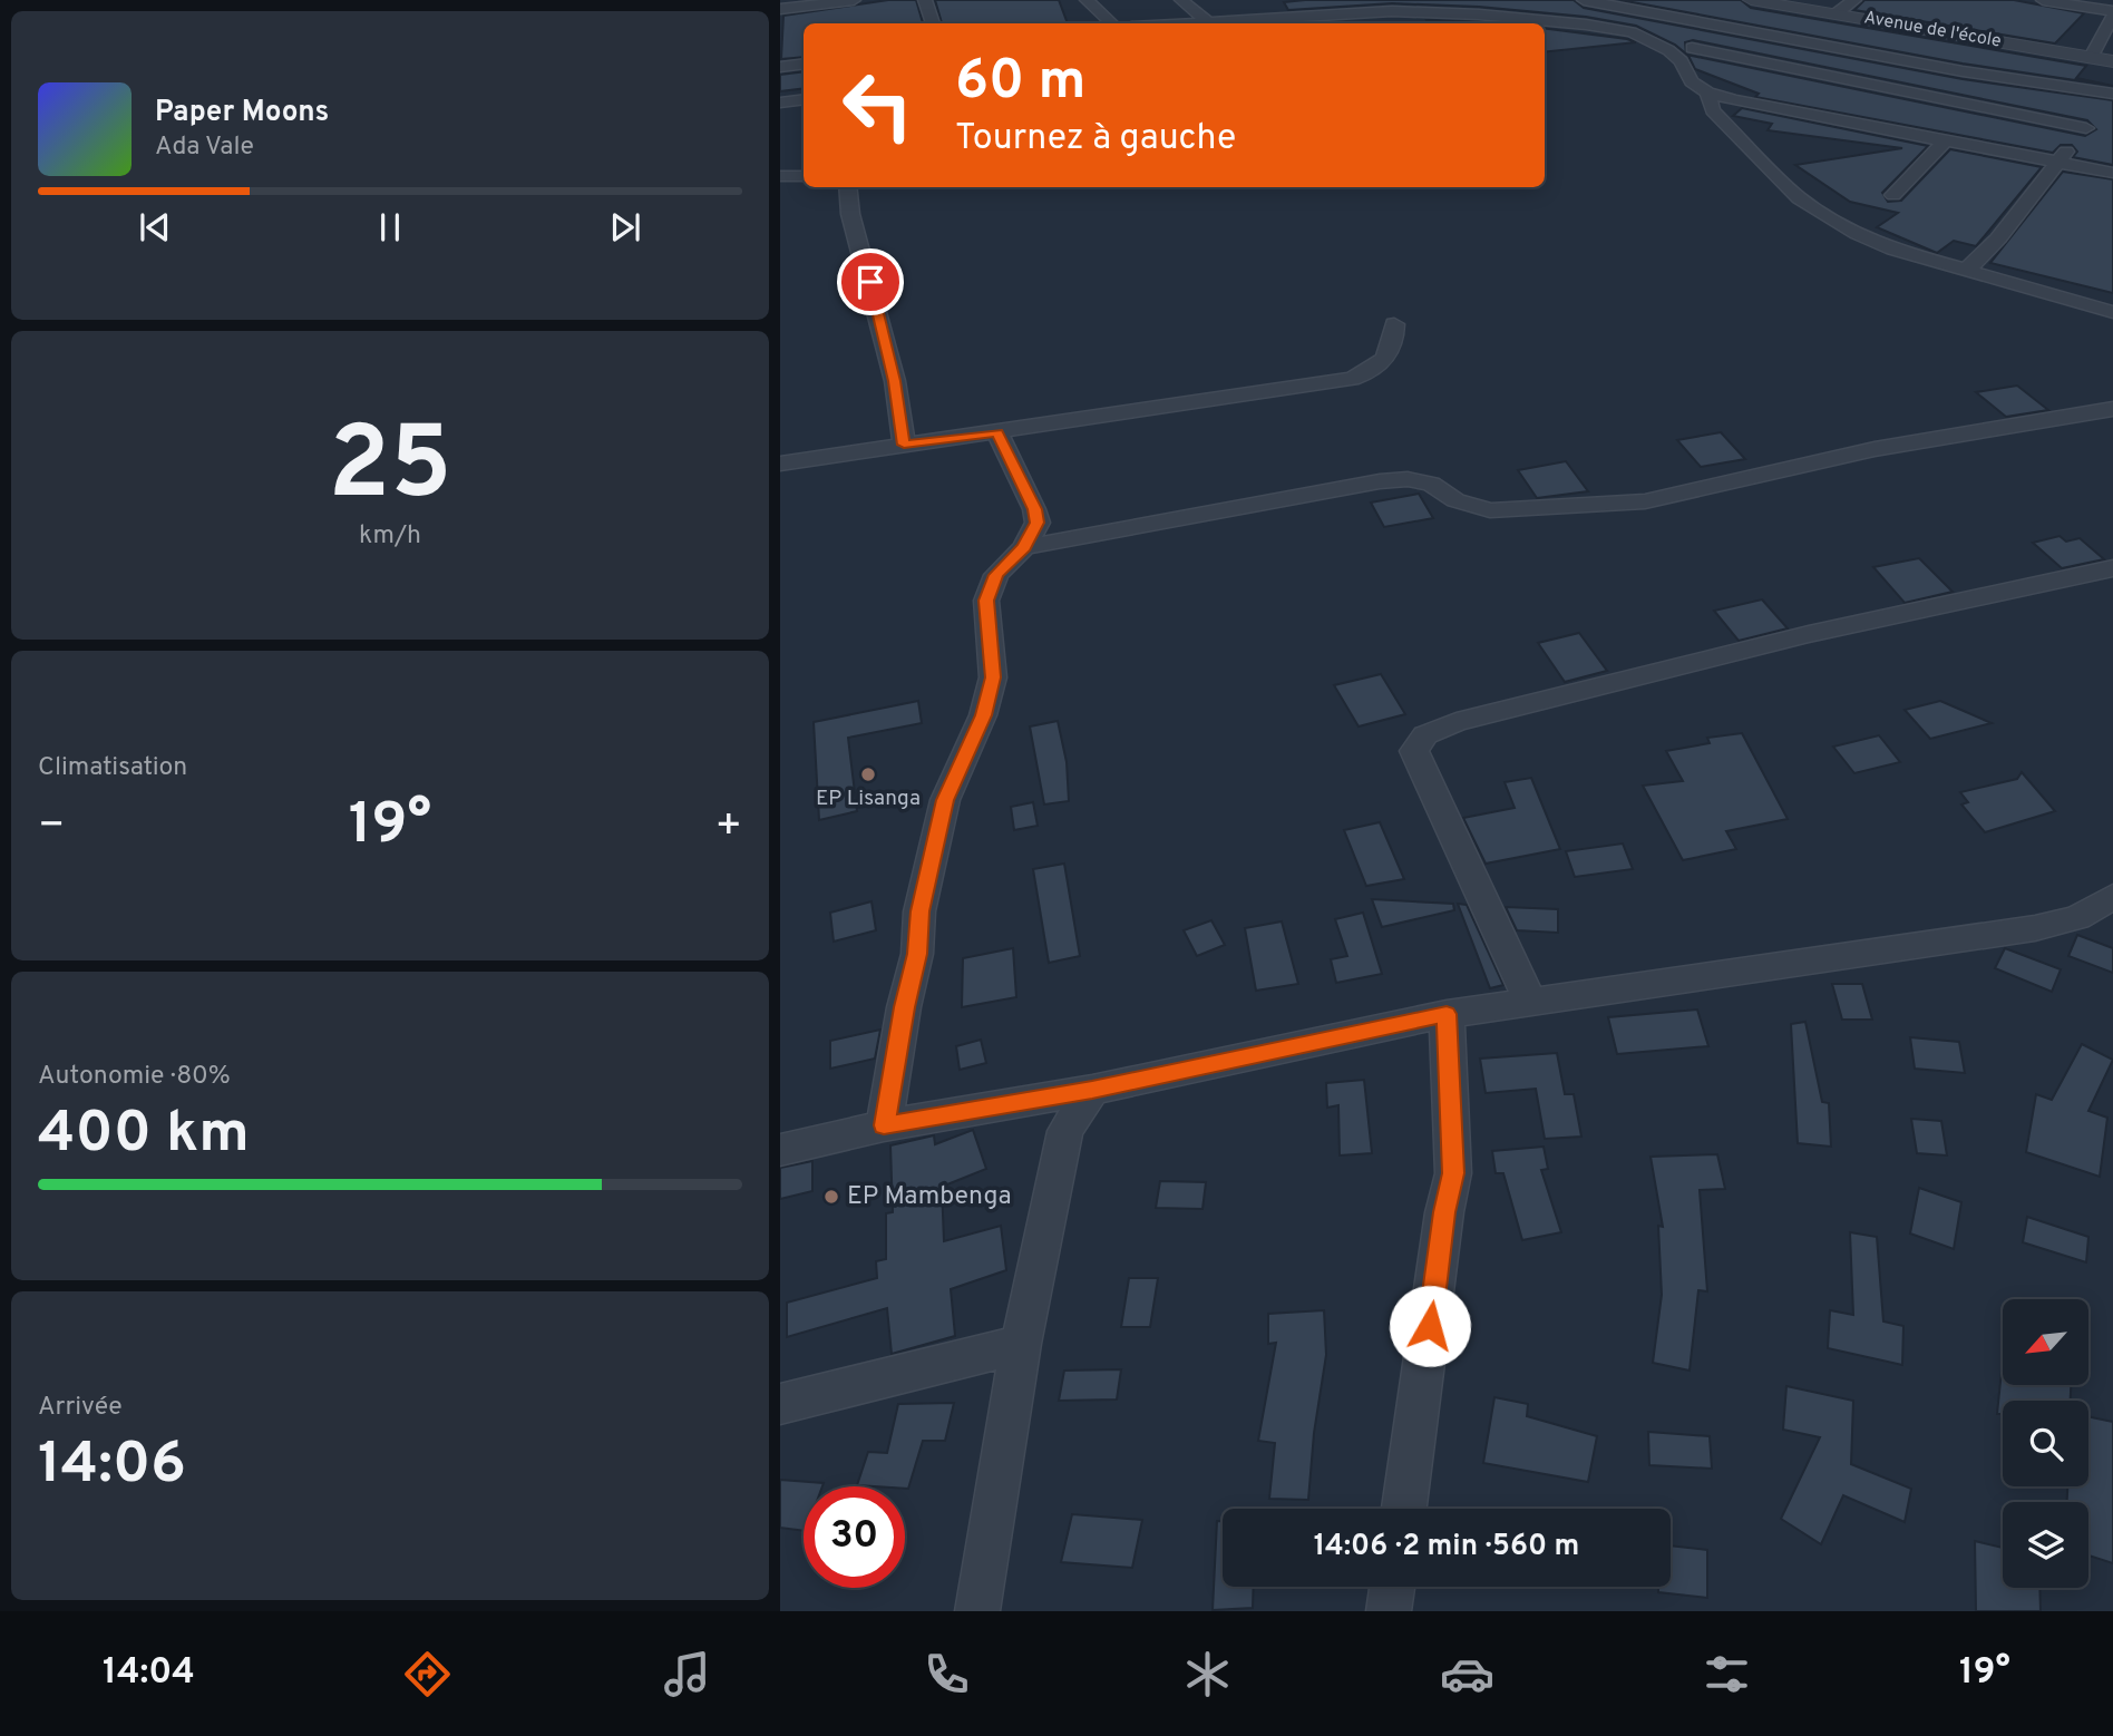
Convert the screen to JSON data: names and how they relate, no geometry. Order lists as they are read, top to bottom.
{
  "streets": {
    "street": ["Avenue de l'école"]
  },
  "places": ["EP Lisanga", "EP Mambenga"],
  "north": "bottom left",
  "page": {
    "turn": ["60 m", "Tournez à gauche"],
    "song": ["Paper Moons", "Ada Vale"],
    "tile": [
      ["25", "km/h"],
      "Climatisation",
      ["Autonomie · 80%", "400 km"],
      ["Arrivée", "14:06"]
    ],
    "heat": ["−", "19°", "+"],
    "limit": "30",
    "trip": "14:06 · 2 min · 560 m",
    "tabs": ["14:04", "19°"]
  }
}
